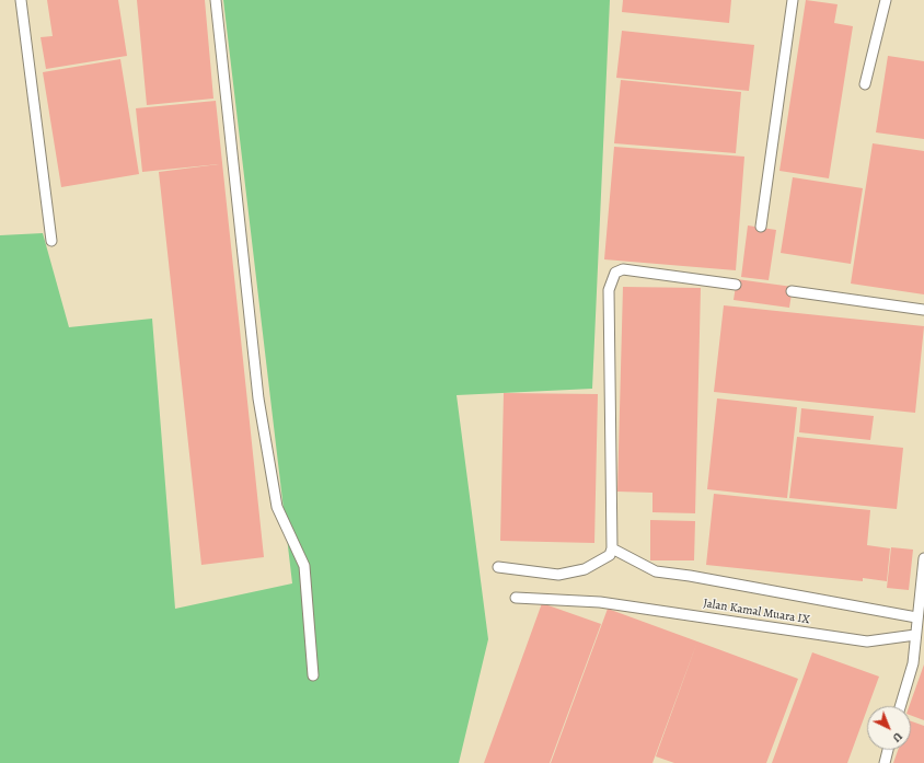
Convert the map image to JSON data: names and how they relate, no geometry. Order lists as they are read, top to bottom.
{
  "streets": {
    "lane": ["Jalan Kamal Muara IX"]
  },
  "north": "bottom right"
}
